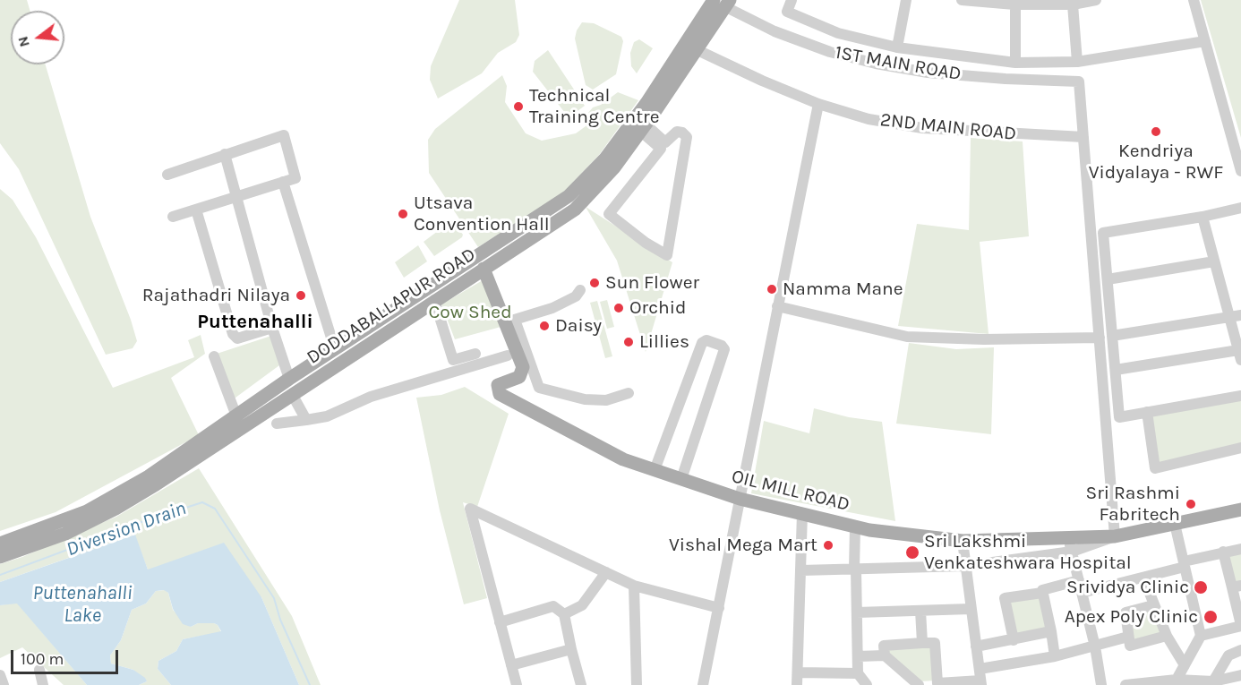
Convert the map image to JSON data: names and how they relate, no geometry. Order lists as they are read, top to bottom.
{
  "streets": {
    "main road": ["DODDABALLAPUR ROAD", "OIL MILL ROAD"],
    "street": ["1ST MAIN ROAD", "2ND MAIN ROAD"]
  },
  "crossings": [
    ["1ST MAIN ROAD", "2ND MAIN ROAD"],
    ["1ST MAIN ROAD", "DODDABALLAPUR ROAD"],
    ["2ND MAIN ROAD", "DODDABALLAPUR ROAD"]
  ],
  "districts": ["Puttenahalli"],
  "water": ["Diversion Drain", "Puttenahalli Lake"],
  "parks": ["Cow Shed"],
  "places": [
    "Technical Training Centre",
    "Kendriya Vidyalaya - RWF",
    "Utsava Convention Hall",
    "Sun Flower",
    "Namma Mane",
    "Rajathadri Nilaya",
    "Orchid",
    "Daisy",
    "Lillies",
    "Sri Rashmi Fabritech",
    "Vishal Mega Mart",
    "Sri Lakshmi Venkateshwara Hospital",
    "Srividya Clinic",
    "Apex Poly Clinic"
  ],
  "scale_bar": "100 m",
  "north": "left"
}
